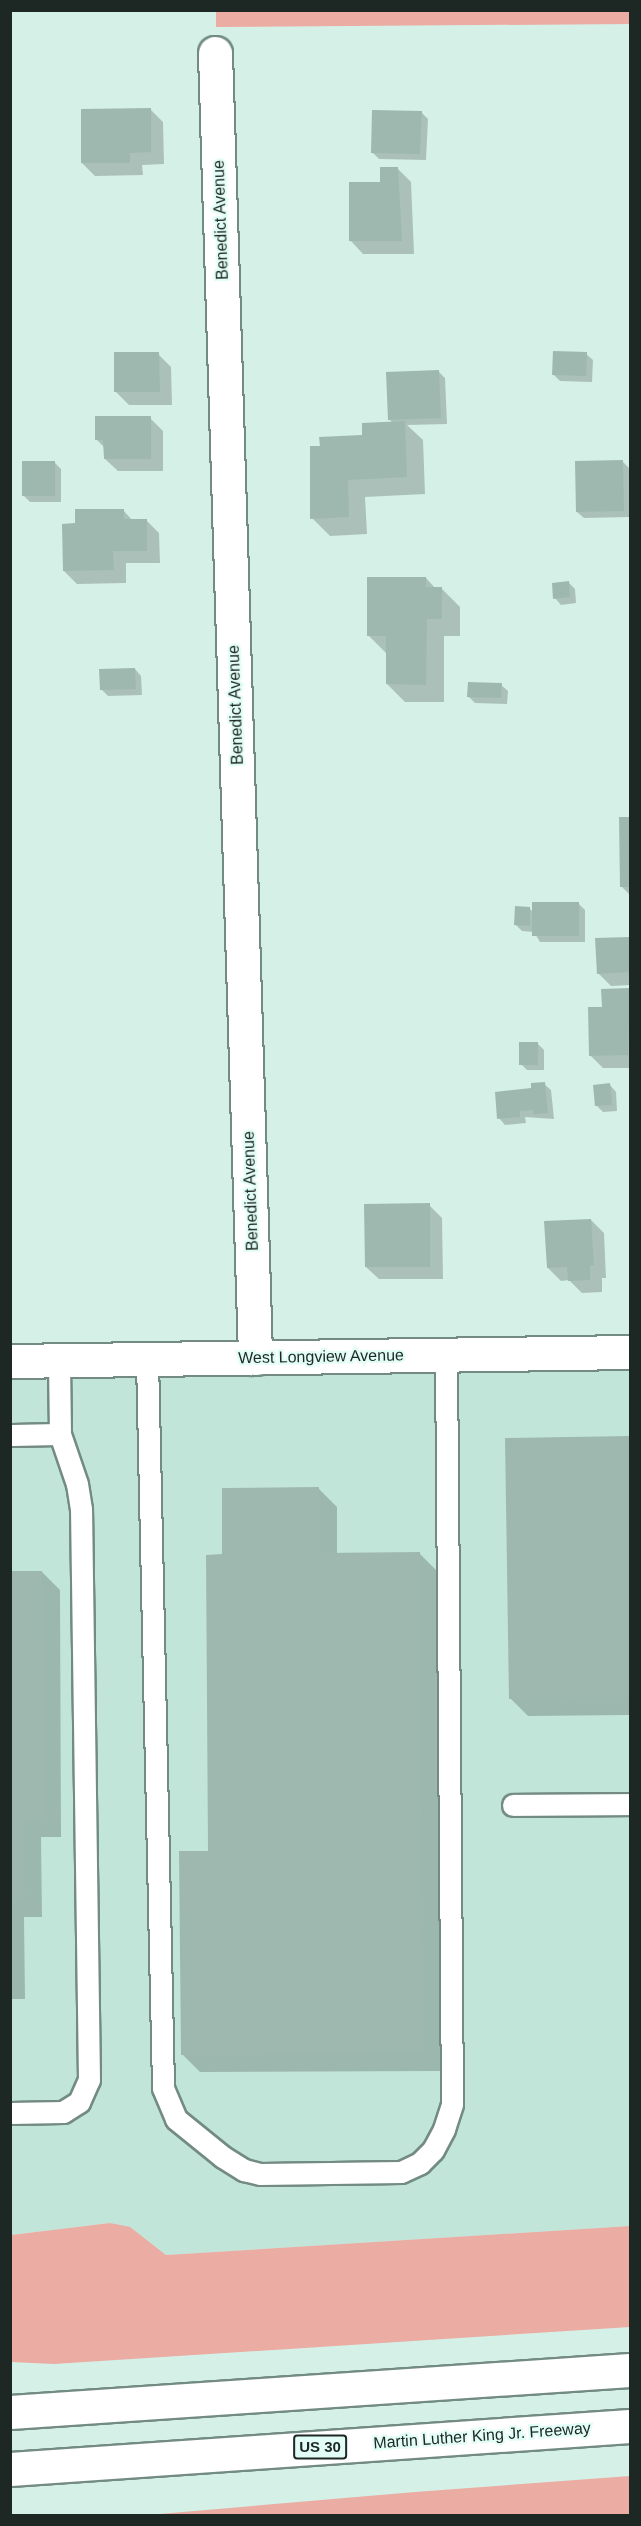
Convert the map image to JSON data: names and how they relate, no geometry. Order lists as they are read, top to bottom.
{
  "streets": {
    "main road": [
      "Benedict Avenue",
      "West Longview Avenue",
      "Martin Luther King Jr. Freeway",
      "US 30"
    ]
  },
  "crossings": [
    ["Benedict Avenue", "West Longview Avenue"]
  ]
}
